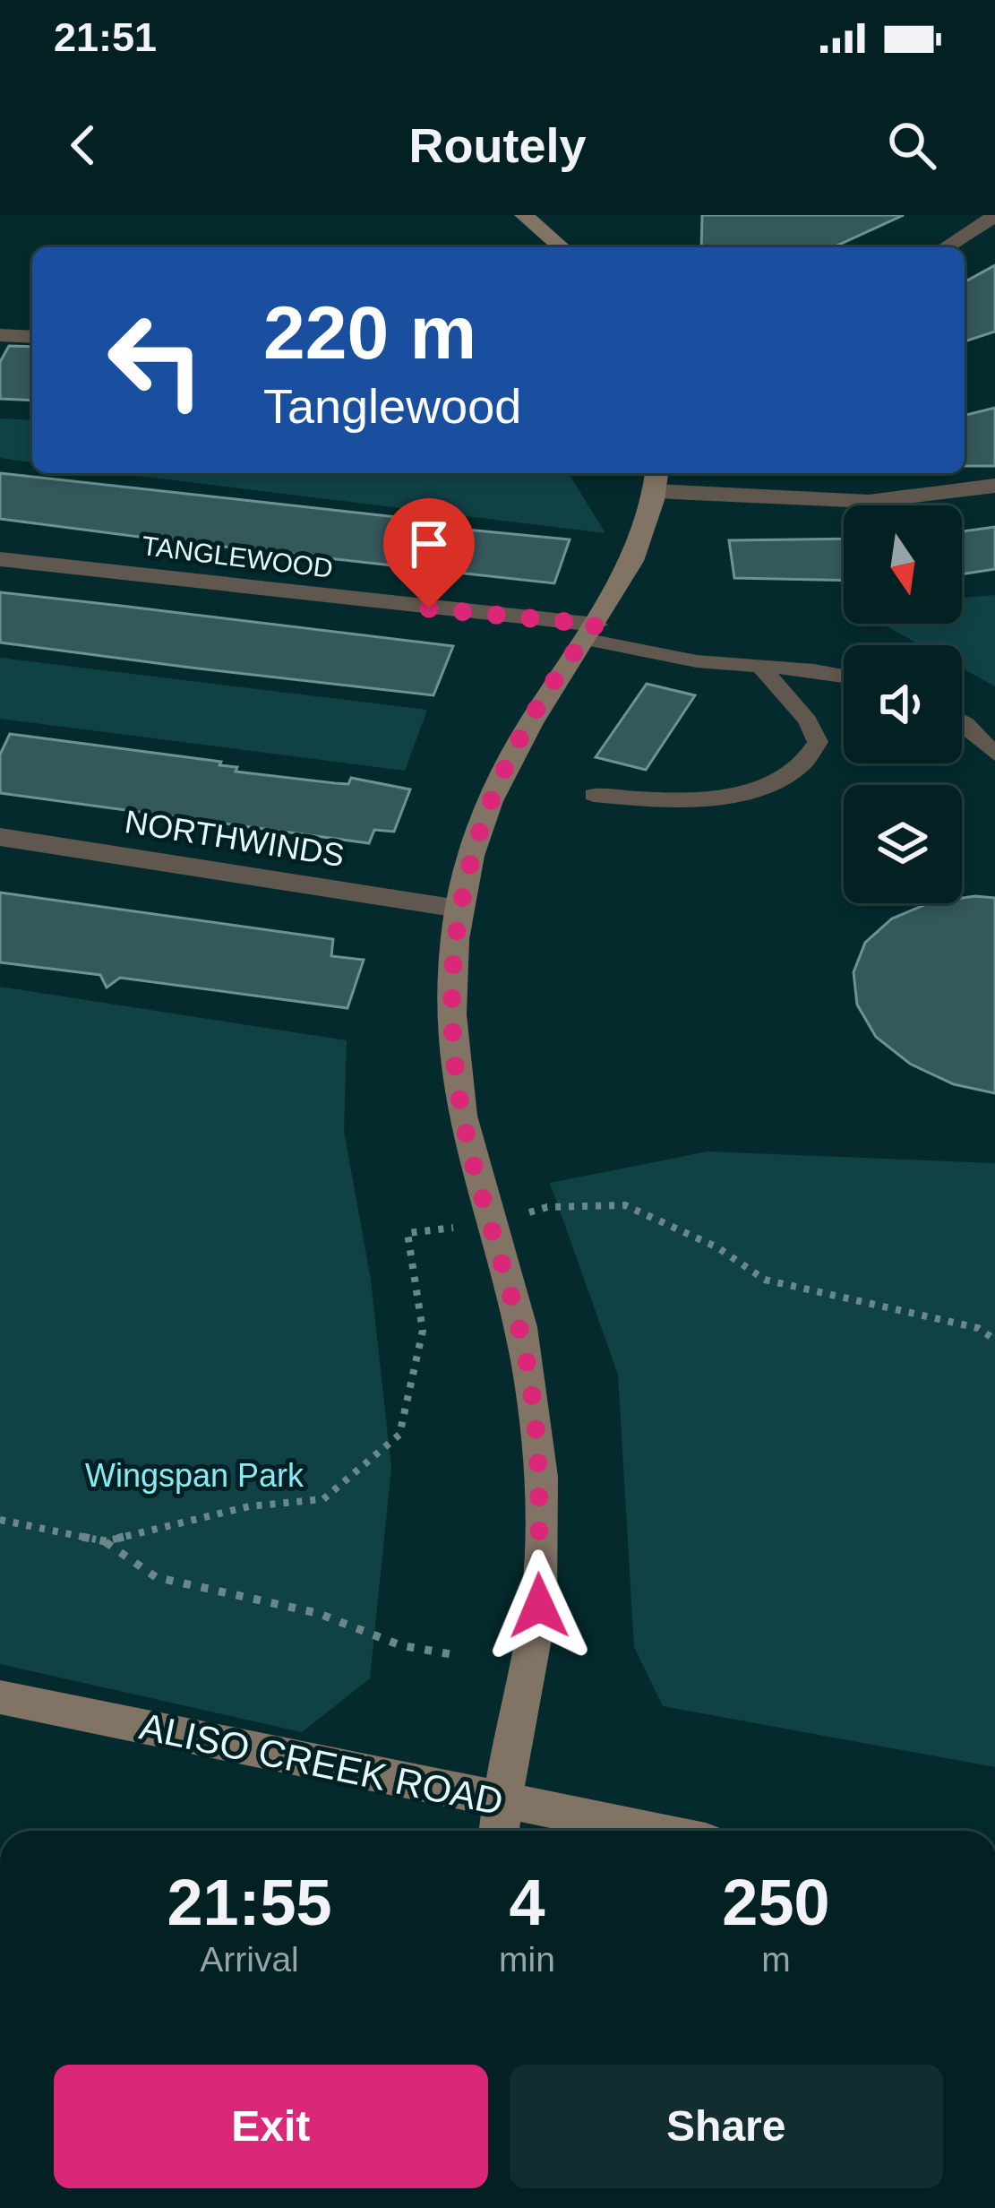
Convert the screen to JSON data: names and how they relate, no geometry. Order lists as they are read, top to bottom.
{
  "streets": {
    "street": ["TANGLEWOOD", "NORTHWINDS", "ALISO CREEK ROAD"]
  },
  "parks": ["Wingspan Park"],
  "north": "bottom",
  "page": {
    "status": "21:51",
    "header": "Routely",
    "turn": ["220 m", "Tanglewood"],
    "eta": [
      "21:55",
      "Arrival",
      "4",
      "min",
      "250",
      "m"
    ],
    "buttons": ["Exit", "Share"]
  }
}
